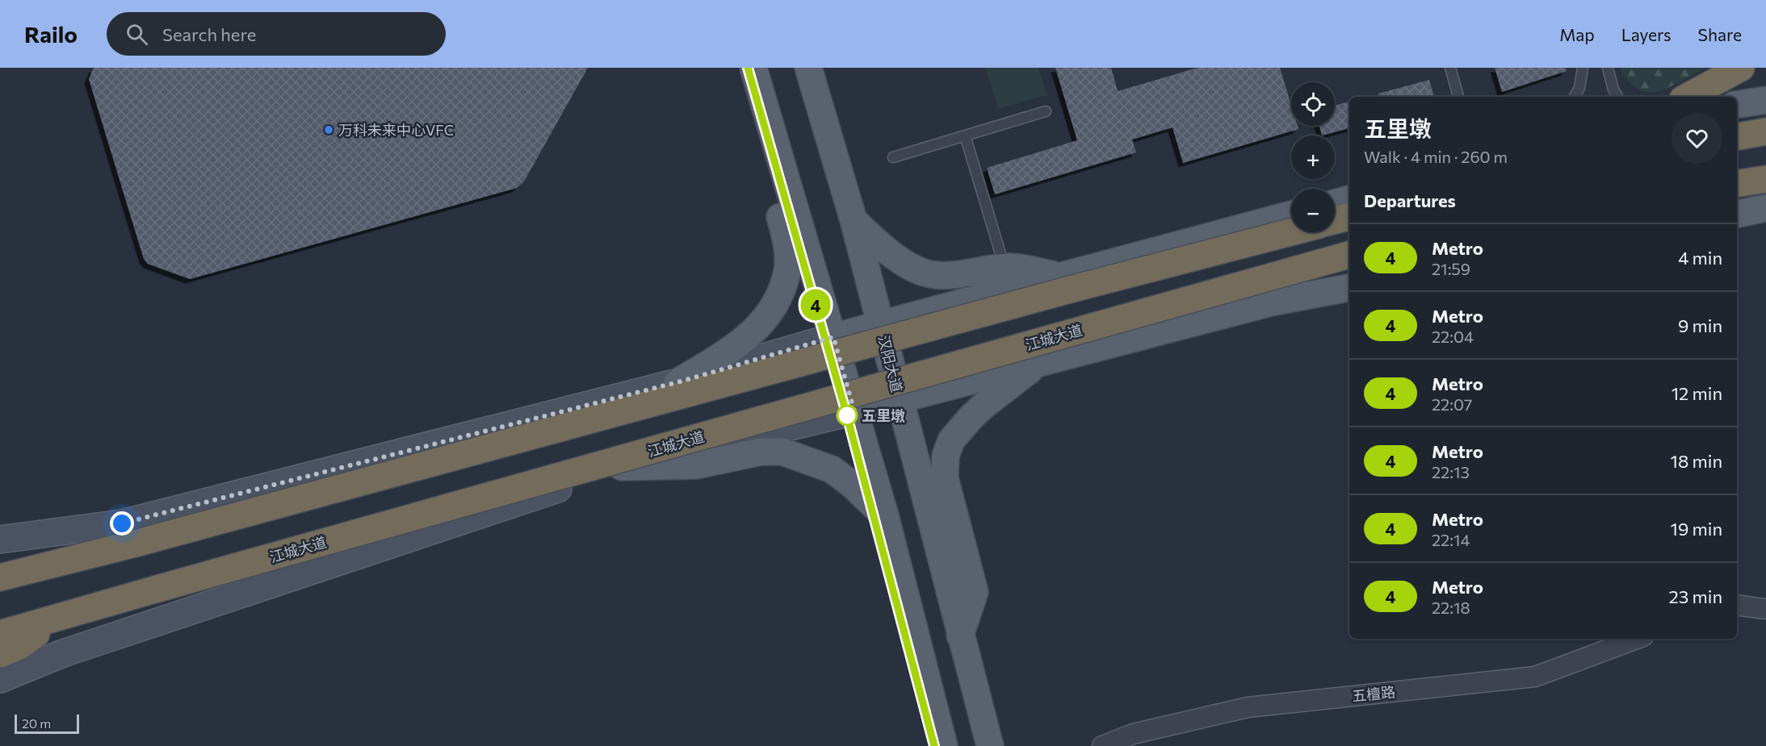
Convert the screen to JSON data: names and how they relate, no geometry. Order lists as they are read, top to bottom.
{
  "streets": {
    "highway": ["江城大道"],
    "main road": ["汉阳大道"],
    "street": ["五檀路"]
  },
  "places": ["万科未来中心VFC", "五里墩"],
  "lines": ["metro line 4"],
  "scale_bar": "20 m",
  "page": {
    "header": "Railo",
    "search": "Search here",
    "nav": ["Map", "Layers", "Share"],
    "on_map": "4",
    "map_buttons": ["+", "−"],
    "heading": [
      ["五里墩", "Walk · 4 min · 260 m"],
      "Departures"
    ],
    "list": [
      {
        "mark": "4",
        "name": "Metro",
        "note": "21:59",
        "value": "4 min"
      },
      {
        "mark": "4",
        "name": "Metro",
        "note": "22:04",
        "value": "9 min"
      },
      {
        "mark": "4",
        "name": "Metro",
        "note": "22:07",
        "value": "12 min"
      },
      {
        "mark": "4",
        "name": "Metro",
        "note": "22:13",
        "value": "18 min"
      },
      {
        "mark": "4",
        "name": "Metro",
        "note": "22:14",
        "value": "19 min"
      },
      {
        "mark": "4",
        "name": "Metro",
        "note": "22:18",
        "value": "23 min"
      }
    ],
    "scale": "20 m"
  }
}
